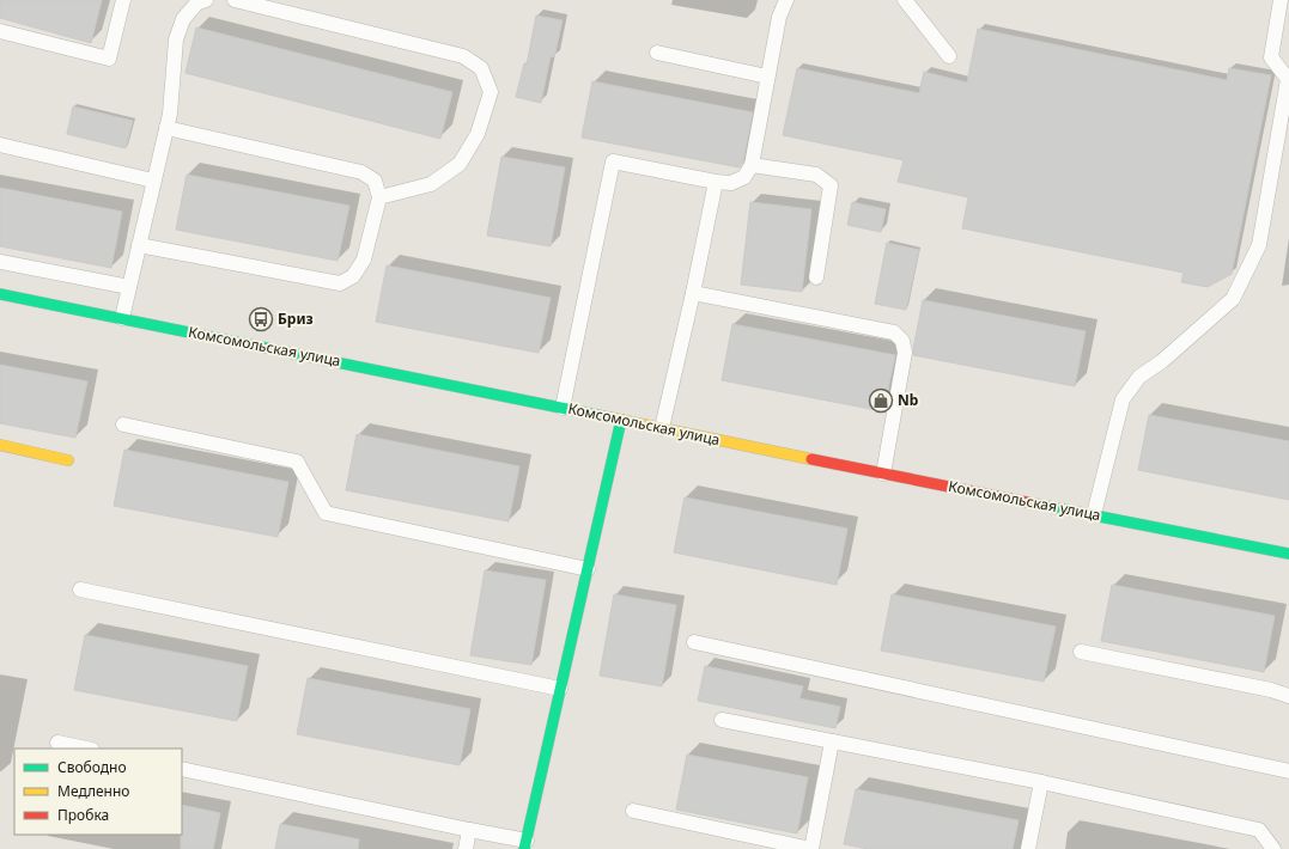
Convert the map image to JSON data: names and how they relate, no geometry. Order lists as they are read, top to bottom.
{
  "streets": {
    "main road": ["Комсомольская улица"]
  },
  "places": {
    "bus stop": ["Бриз"],
    "shop": ["Nb"]
  },
  "legend": ["Свободно", "Медленно", "Пробка"]
}
